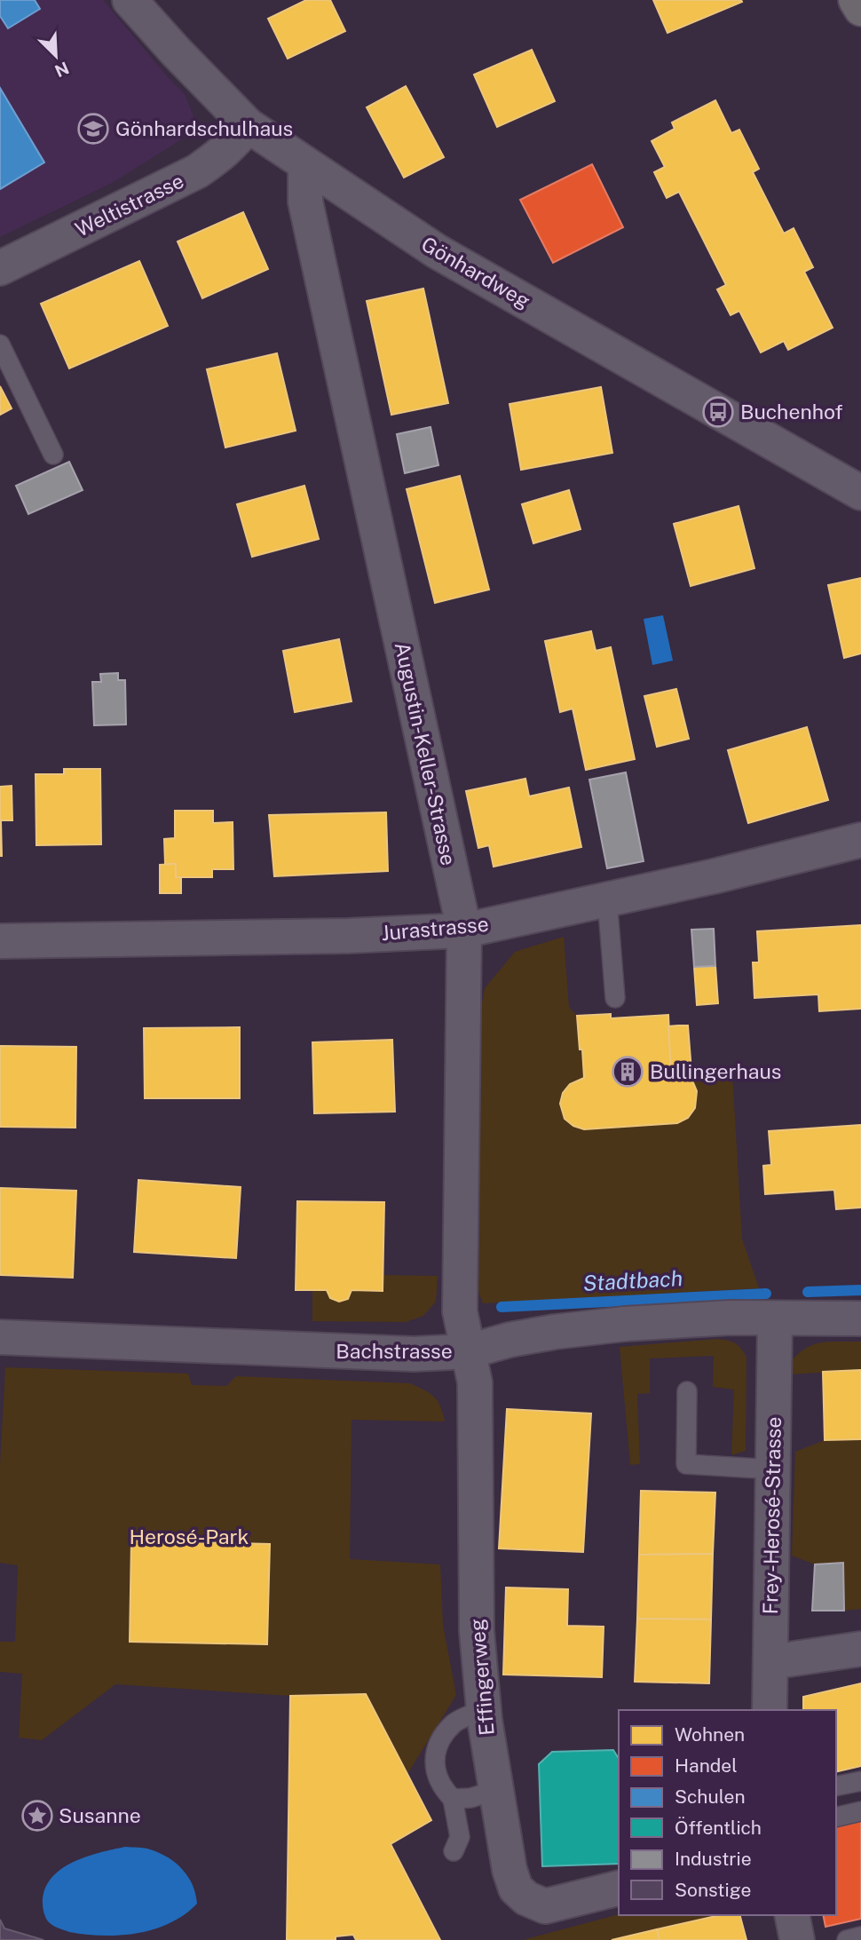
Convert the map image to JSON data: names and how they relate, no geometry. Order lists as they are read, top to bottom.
{
  "streets": {
    "street": [
      "Weltistrasse",
      "Gönhardweg",
      "Augustin-Keller-Strasse",
      "Jurastrasse",
      "Bachstrasse",
      "Frey-Herosé-Strasse",
      "Effingerweg"
    ]
  },
  "crossings": [
    ["Weltistrasse", "Gönhardweg"],
    ["Gönhardweg", "Augustin-Keller-Strasse"],
    ["Augustin-Keller-Strasse", "Jurastrasse"],
    ["Augustin-Keller-Strasse", "Bachstrasse"],
    ["Augustin-Keller-Strasse", "Effingerweg"],
    ["Bachstrasse", "Frey-Herosé-Strasse"],
    ["Bachstrasse", "Effingerweg"]
  ],
  "water": ["Stadtbach"],
  "parks": ["Herosé-Park"],
  "places": {
    "school or university": ["Gönhardschulhaus"],
    "bus stop": ["Buchenhof"],
    "building": ["Bullingerhaus"],
    "place": ["Susanne"]
  },
  "legend": [
    "Wohnen",
    "Handel",
    "Schulen",
    "Öffentlich",
    "Industrie",
    "Sonstige"
  ],
  "north": "bottom right"
}
